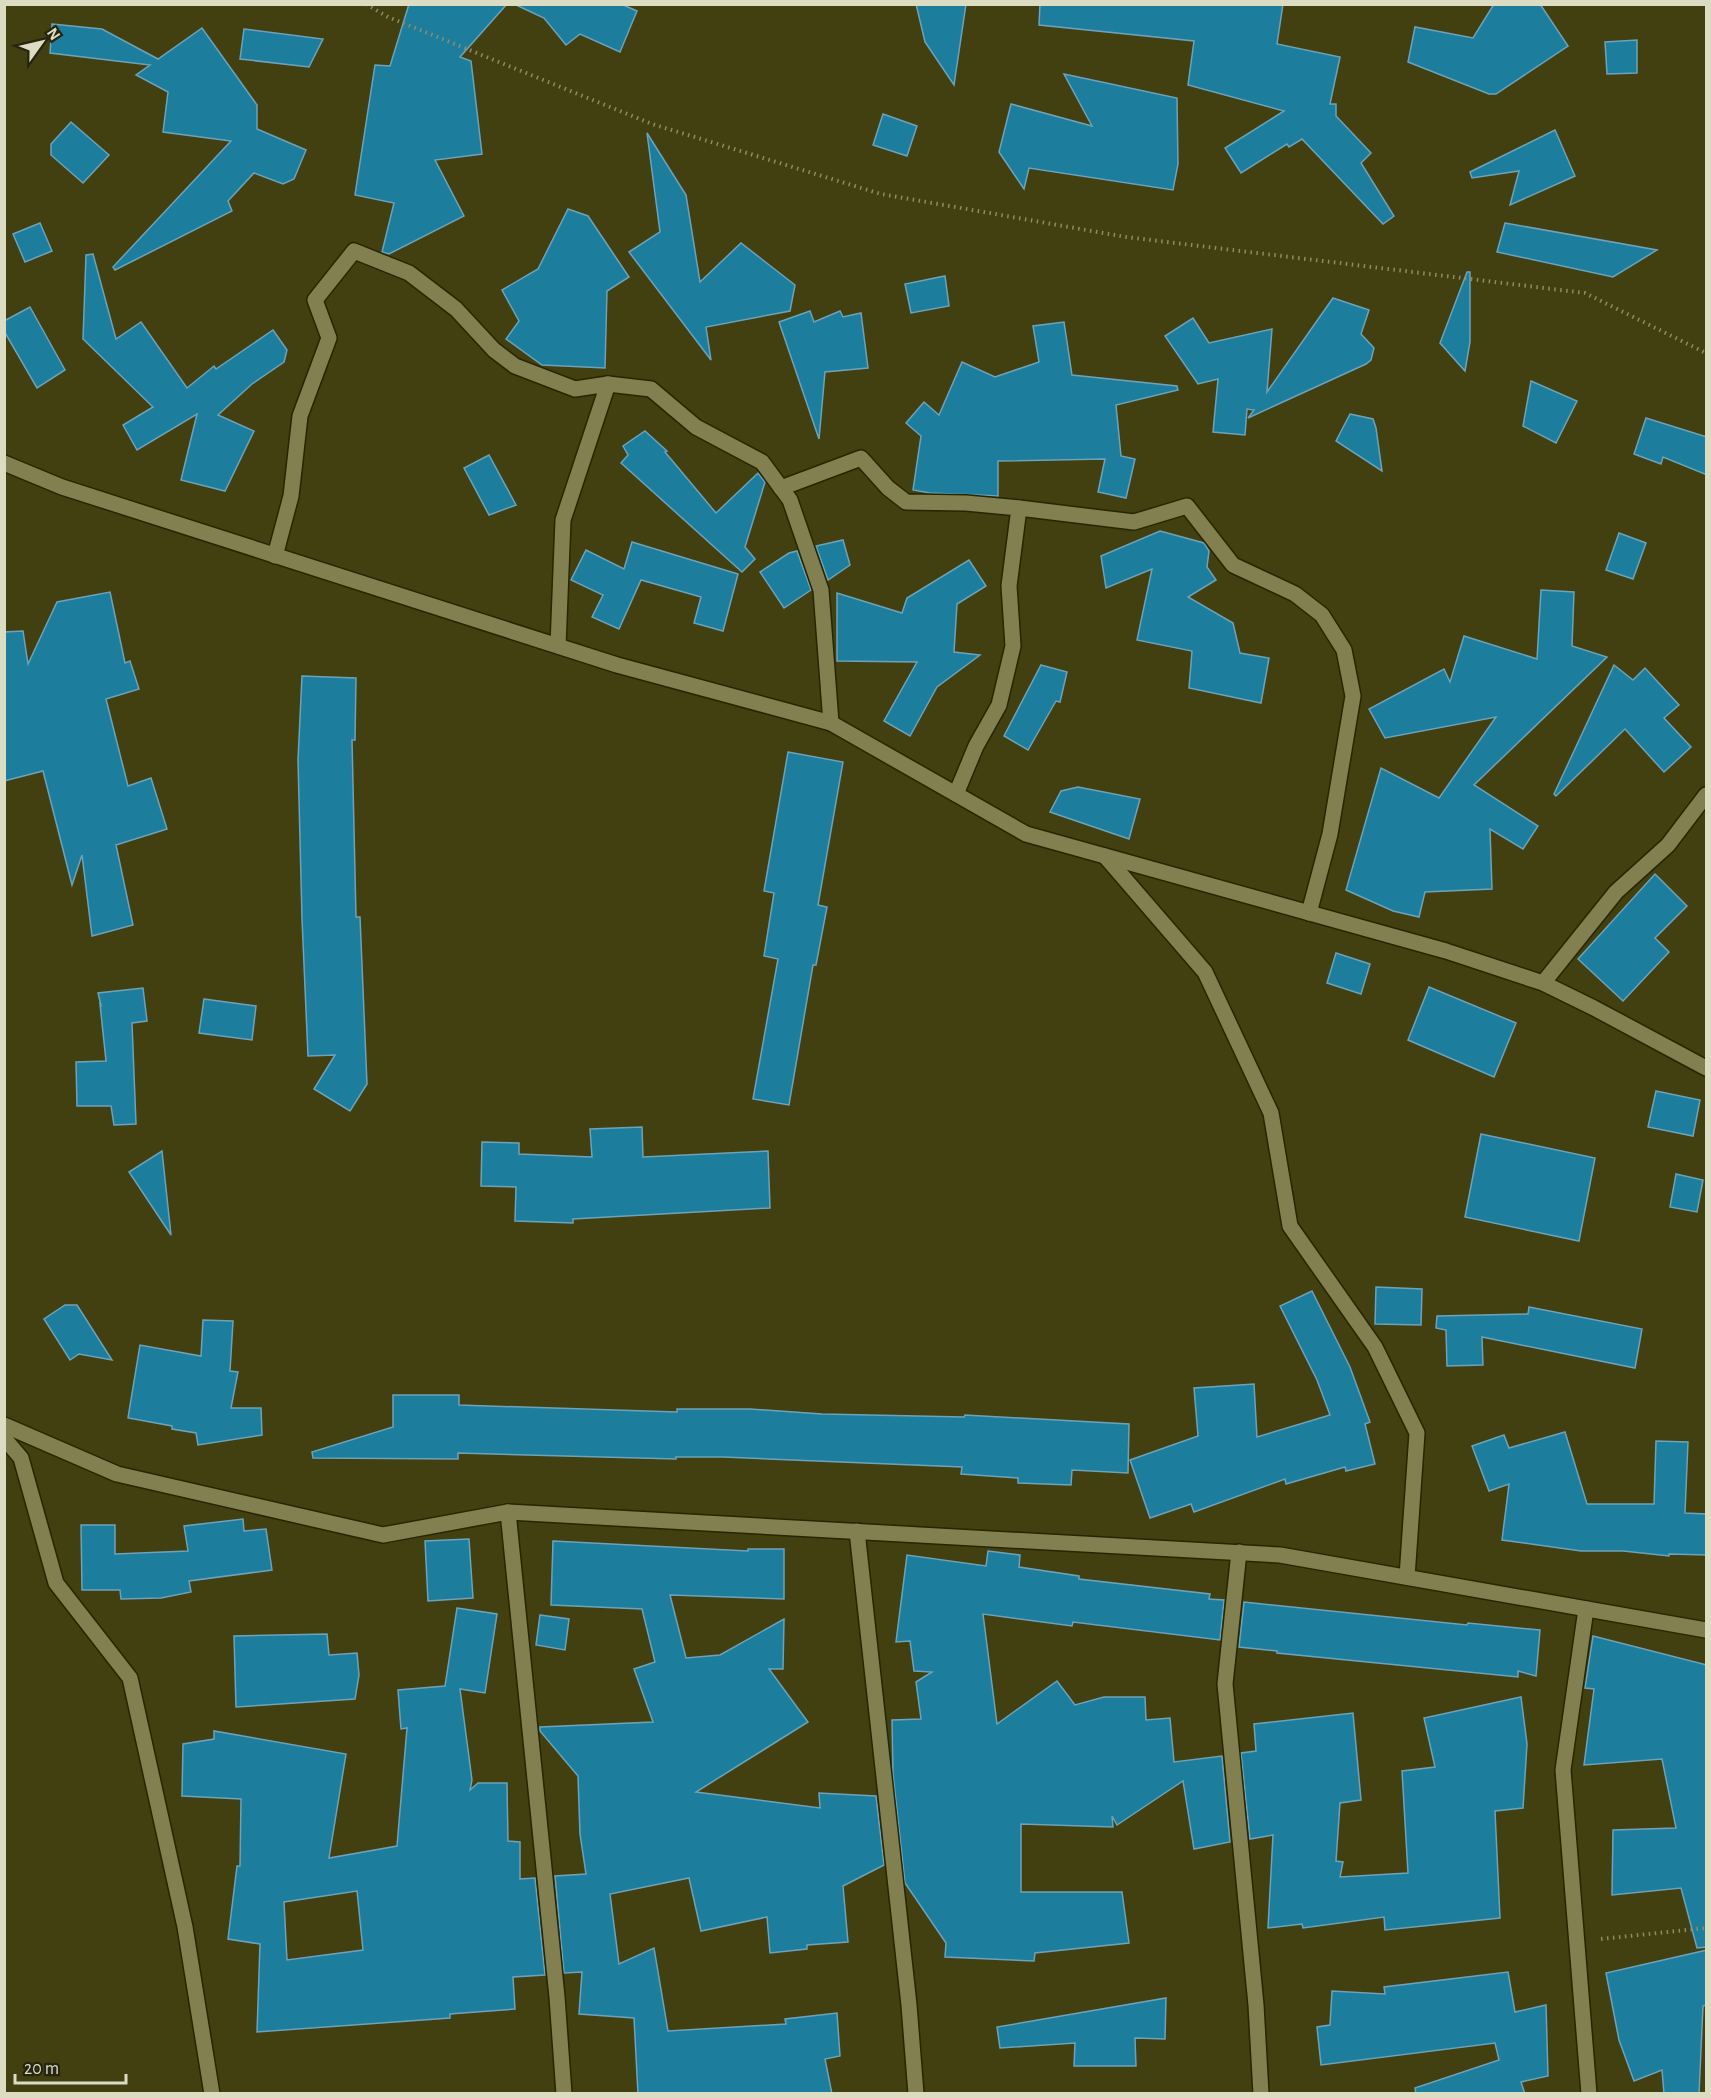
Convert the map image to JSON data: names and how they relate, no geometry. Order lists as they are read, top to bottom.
{
  "scale_bar": "20 m",
  "north": "top right"
}
